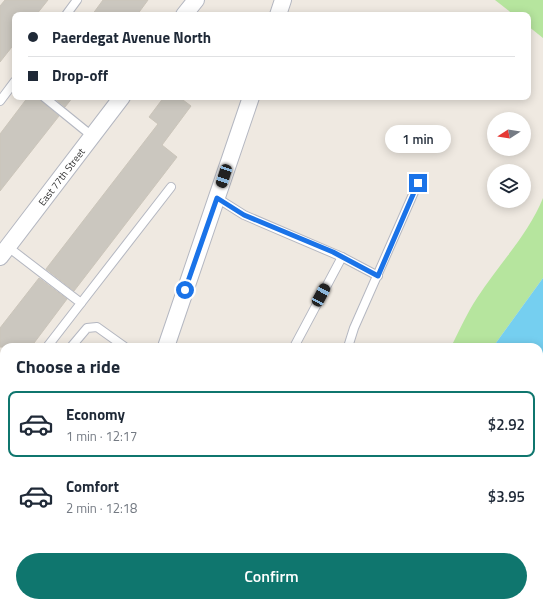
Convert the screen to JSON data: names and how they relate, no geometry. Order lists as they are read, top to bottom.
{
  "streets": {
    "street": ["East 77th Street"]
  },
  "north": "left",
  "page": {
    "banner": ["Paerdegat Avenue North", "Drop-off"],
    "bubble": "1 min",
    "heading": "Choose a ride",
    "list": [
      {
        "name": "Economy",
        "note": "1 min · 12:17",
        "value": "$2.92"
      },
      {
        "name": "Comfort",
        "note": "2 min · 12:18",
        "value": "$3.95"
      }
    ],
    "buttons": "Confirm"
  }
}
